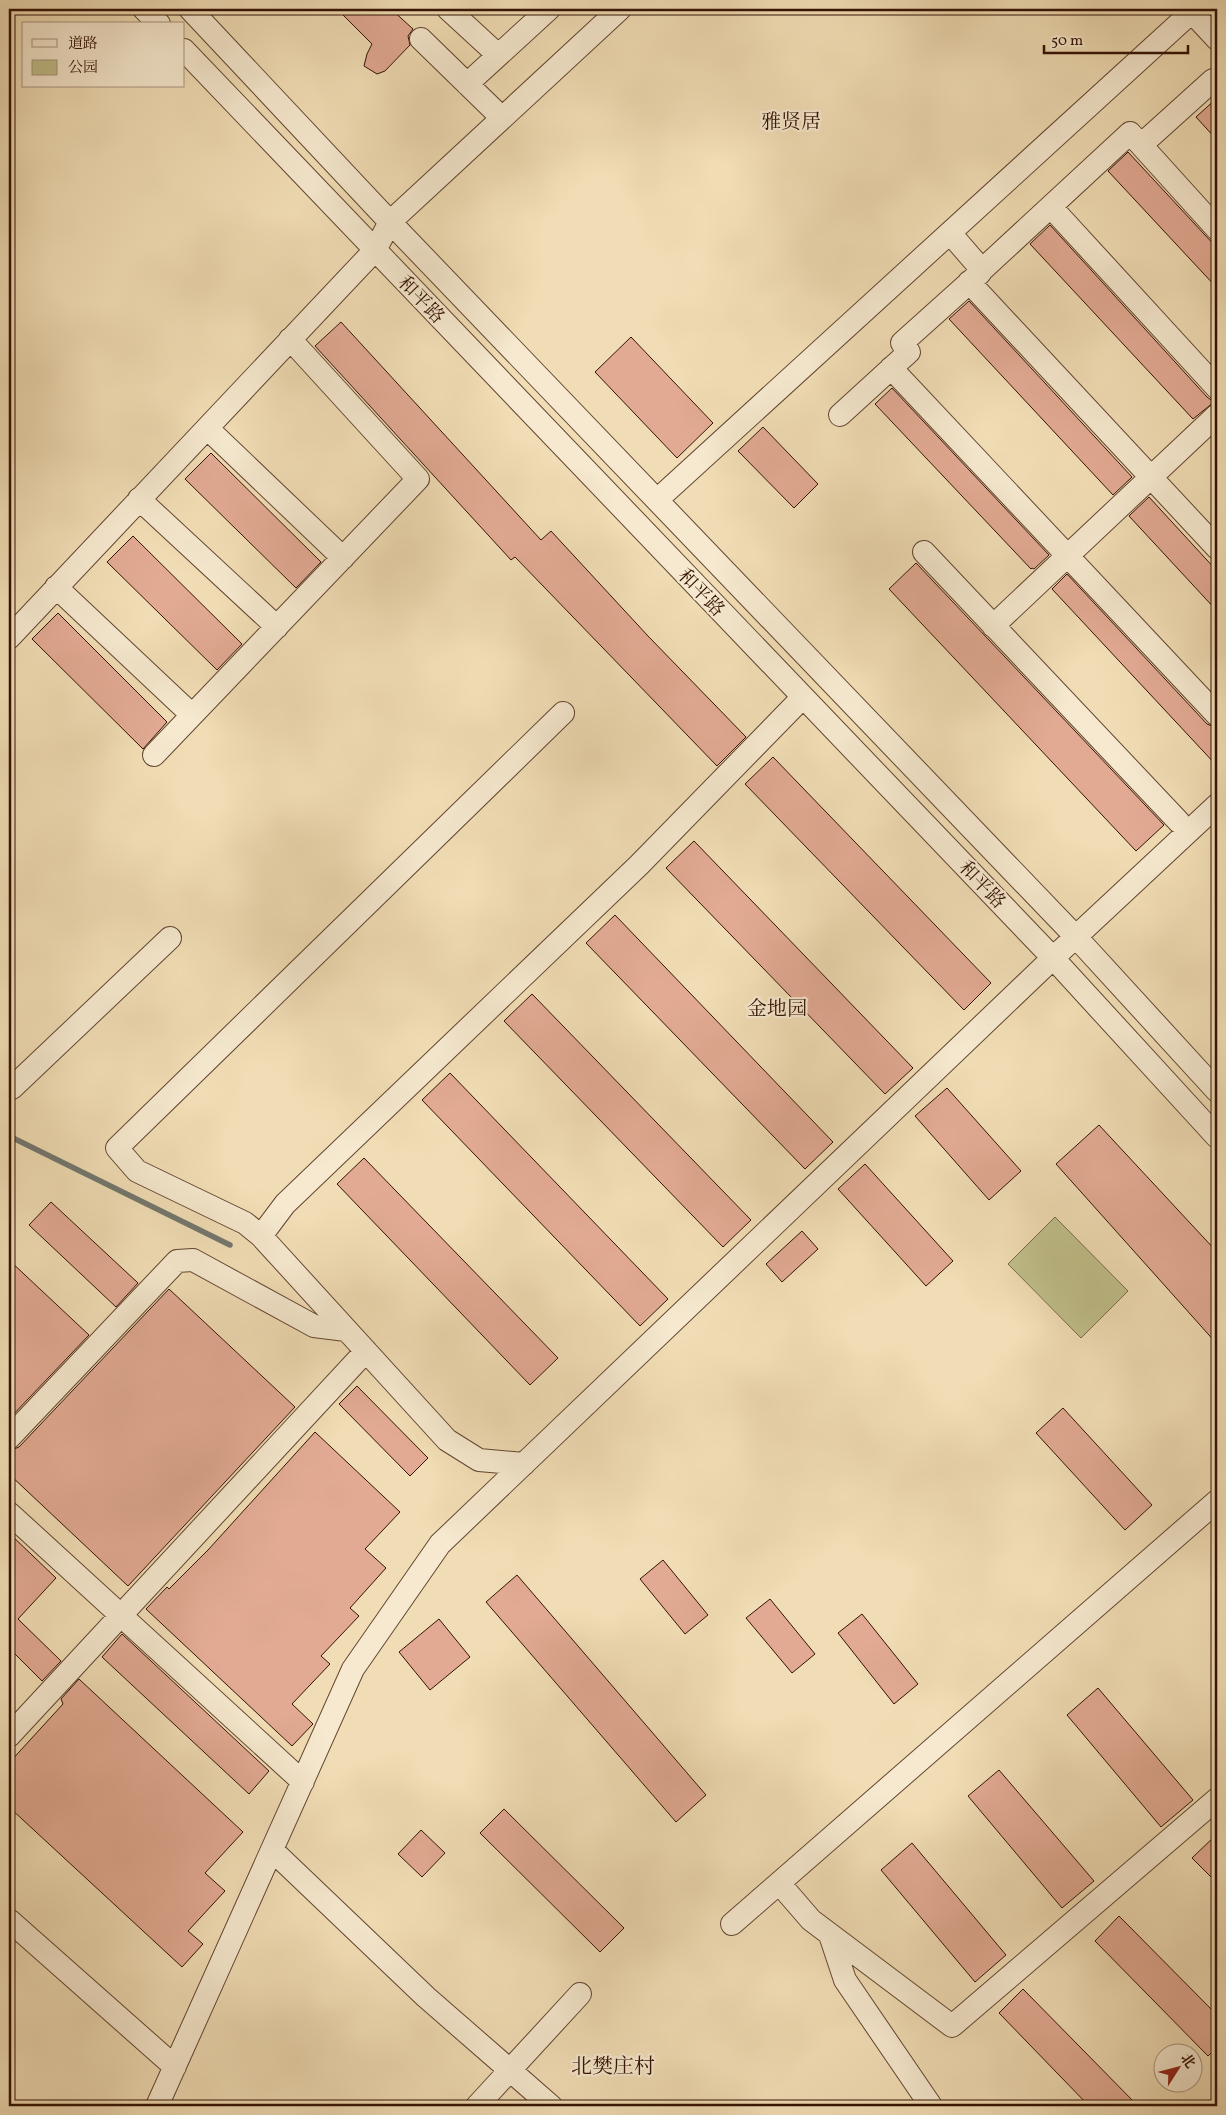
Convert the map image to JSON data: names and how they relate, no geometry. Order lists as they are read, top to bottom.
{
  "streets": {
    "street": ["和平路"]
  },
  "districts": ["雅贤居", "金地园", "北樊庄村"],
  "legend": ["道路", "公园"],
  "scale_bar": "50 m",
  "north": "top right"
}
